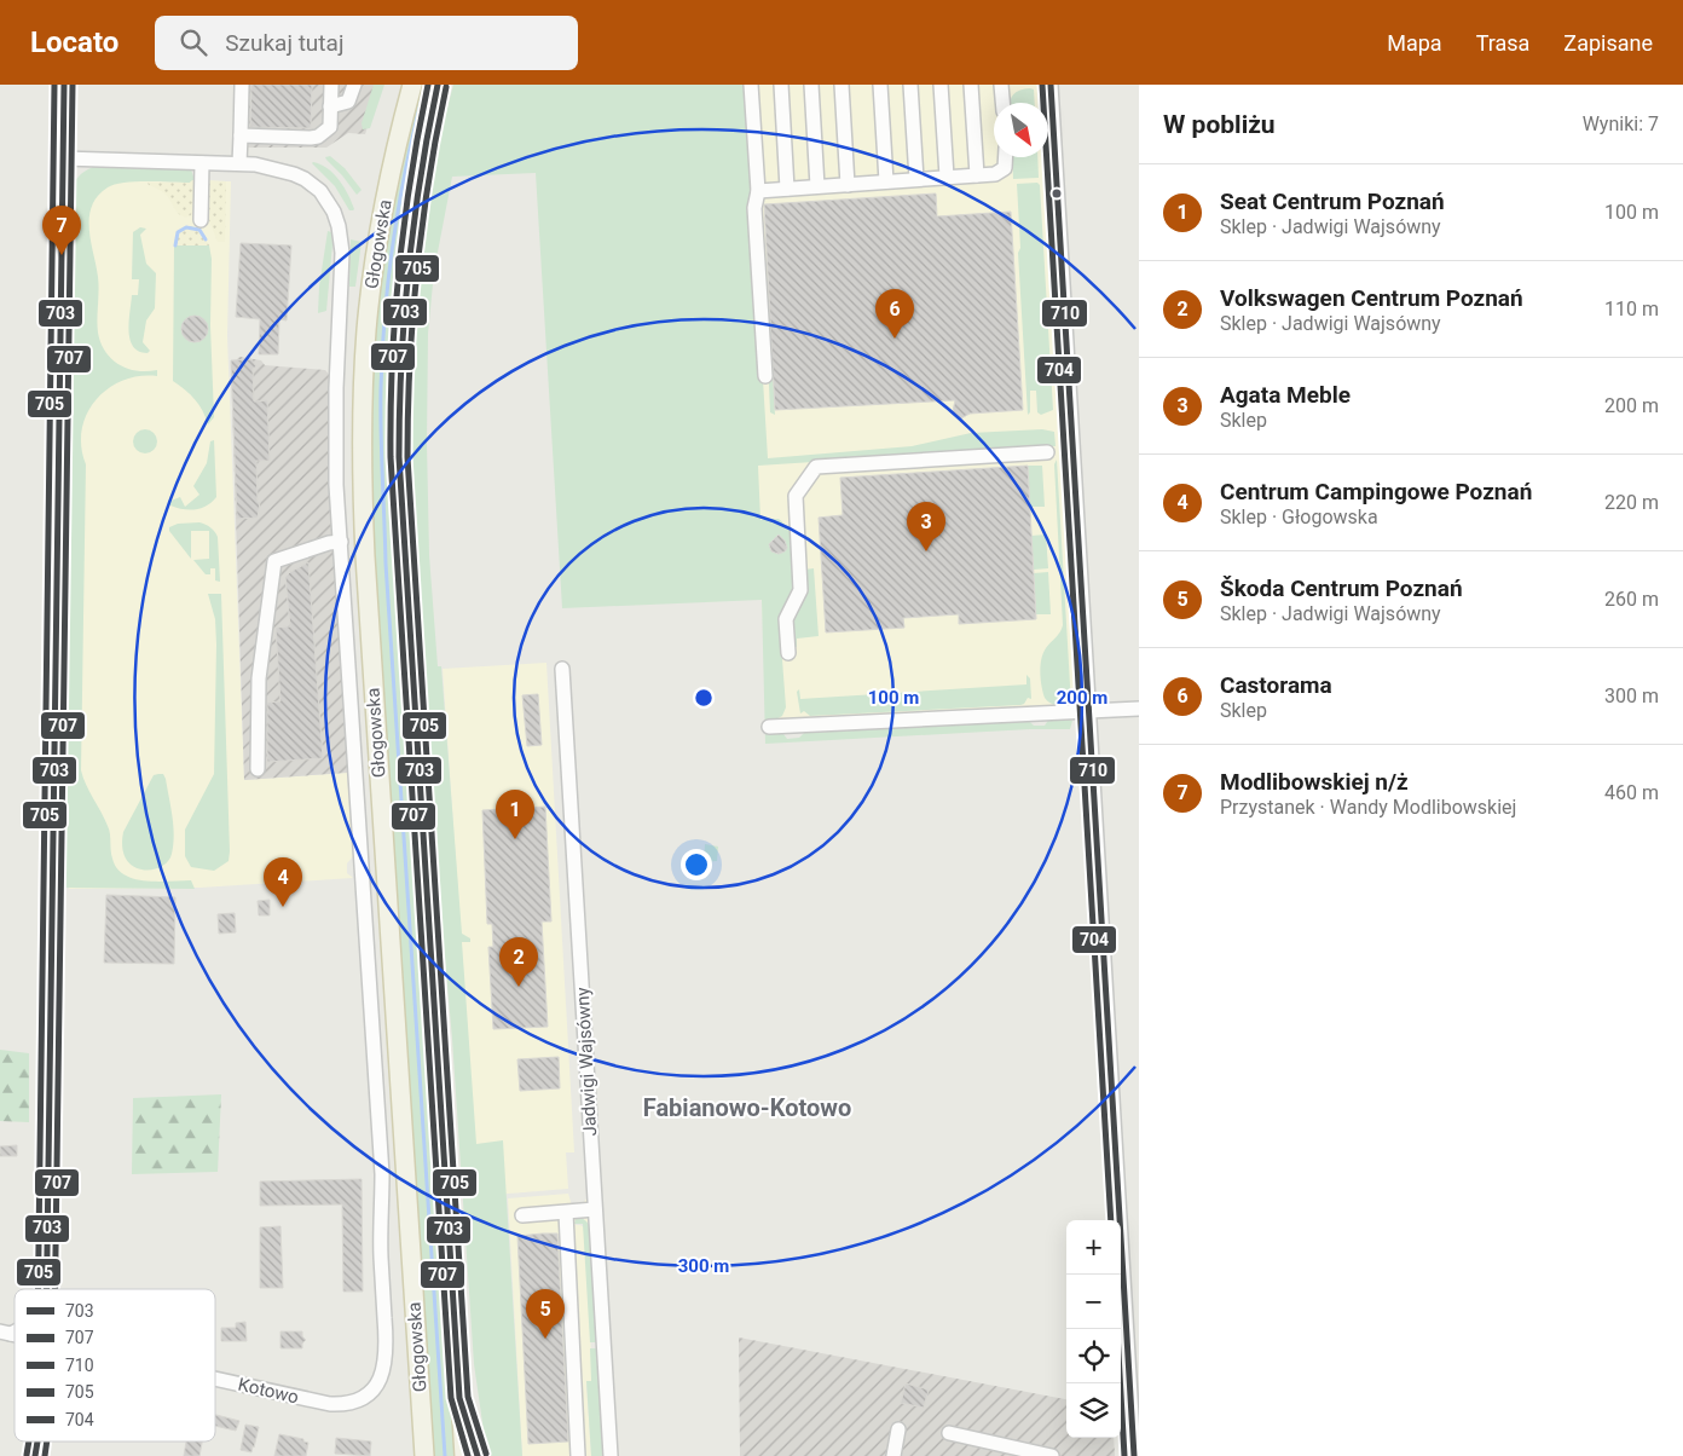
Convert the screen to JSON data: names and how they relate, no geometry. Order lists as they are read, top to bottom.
{
  "streets": {
    "main road": ["Głogowska"],
    "street": ["Jadwigi Wajsówny", "Kotowo"]
  },
  "districts": ["Fabianowo-Kotowo"],
  "lines": [
    "transit line 703",
    "transit line 707",
    "transit line 710",
    "transit line 705",
    "transit line 704"
  ],
  "legend": [
    "703",
    "707",
    "710",
    "705",
    "704"
  ],
  "north": "bottom right",
  "page": {
    "header": "Locato",
    "search": "Szukaj tutaj",
    "nav": ["Mapa", "Trasa", "Zapisane"],
    "heading": ["W pobliżu", "Wyniki: 7"],
    "list": [
      {
        "mark": "1",
        "name": "Seat Centrum Poznań",
        "note": "Sklep · Jadwigi Wajsówny",
        "value": "100 m"
      },
      {
        "mark": "2",
        "name": "Volkswagen Centrum Poznań",
        "note": "Sklep · Jadwigi Wajsówny",
        "value": "110 m"
      },
      {
        "mark": "3",
        "name": "Agata Meble",
        "note": "Sklep",
        "value": "200 m"
      },
      {
        "mark": "4",
        "name": "Centrum Campingowe Poznań",
        "note": "Sklep · Głogowska",
        "value": "220 m"
      },
      {
        "mark": "5",
        "name": "Škoda Centrum Poznań",
        "note": "Sklep · Jadwigi Wajsówny",
        "value": "260 m"
      },
      {
        "mark": "6",
        "name": "Castorama",
        "note": "Sklep",
        "value": "300 m"
      },
      {
        "mark": "7",
        "name": "Modlibowskiej n/ż",
        "note": "Przystanek · Wandy Modlibowskiej",
        "value": "460 m"
      }
    ],
    "pins": [
      "7",
      "6",
      "3",
      "1",
      "4",
      "2",
      "5"
    ],
    "map_buttons": ["+", "−"]
  },
  "rings": ["100 m", "200 m", "300 m"]
}
